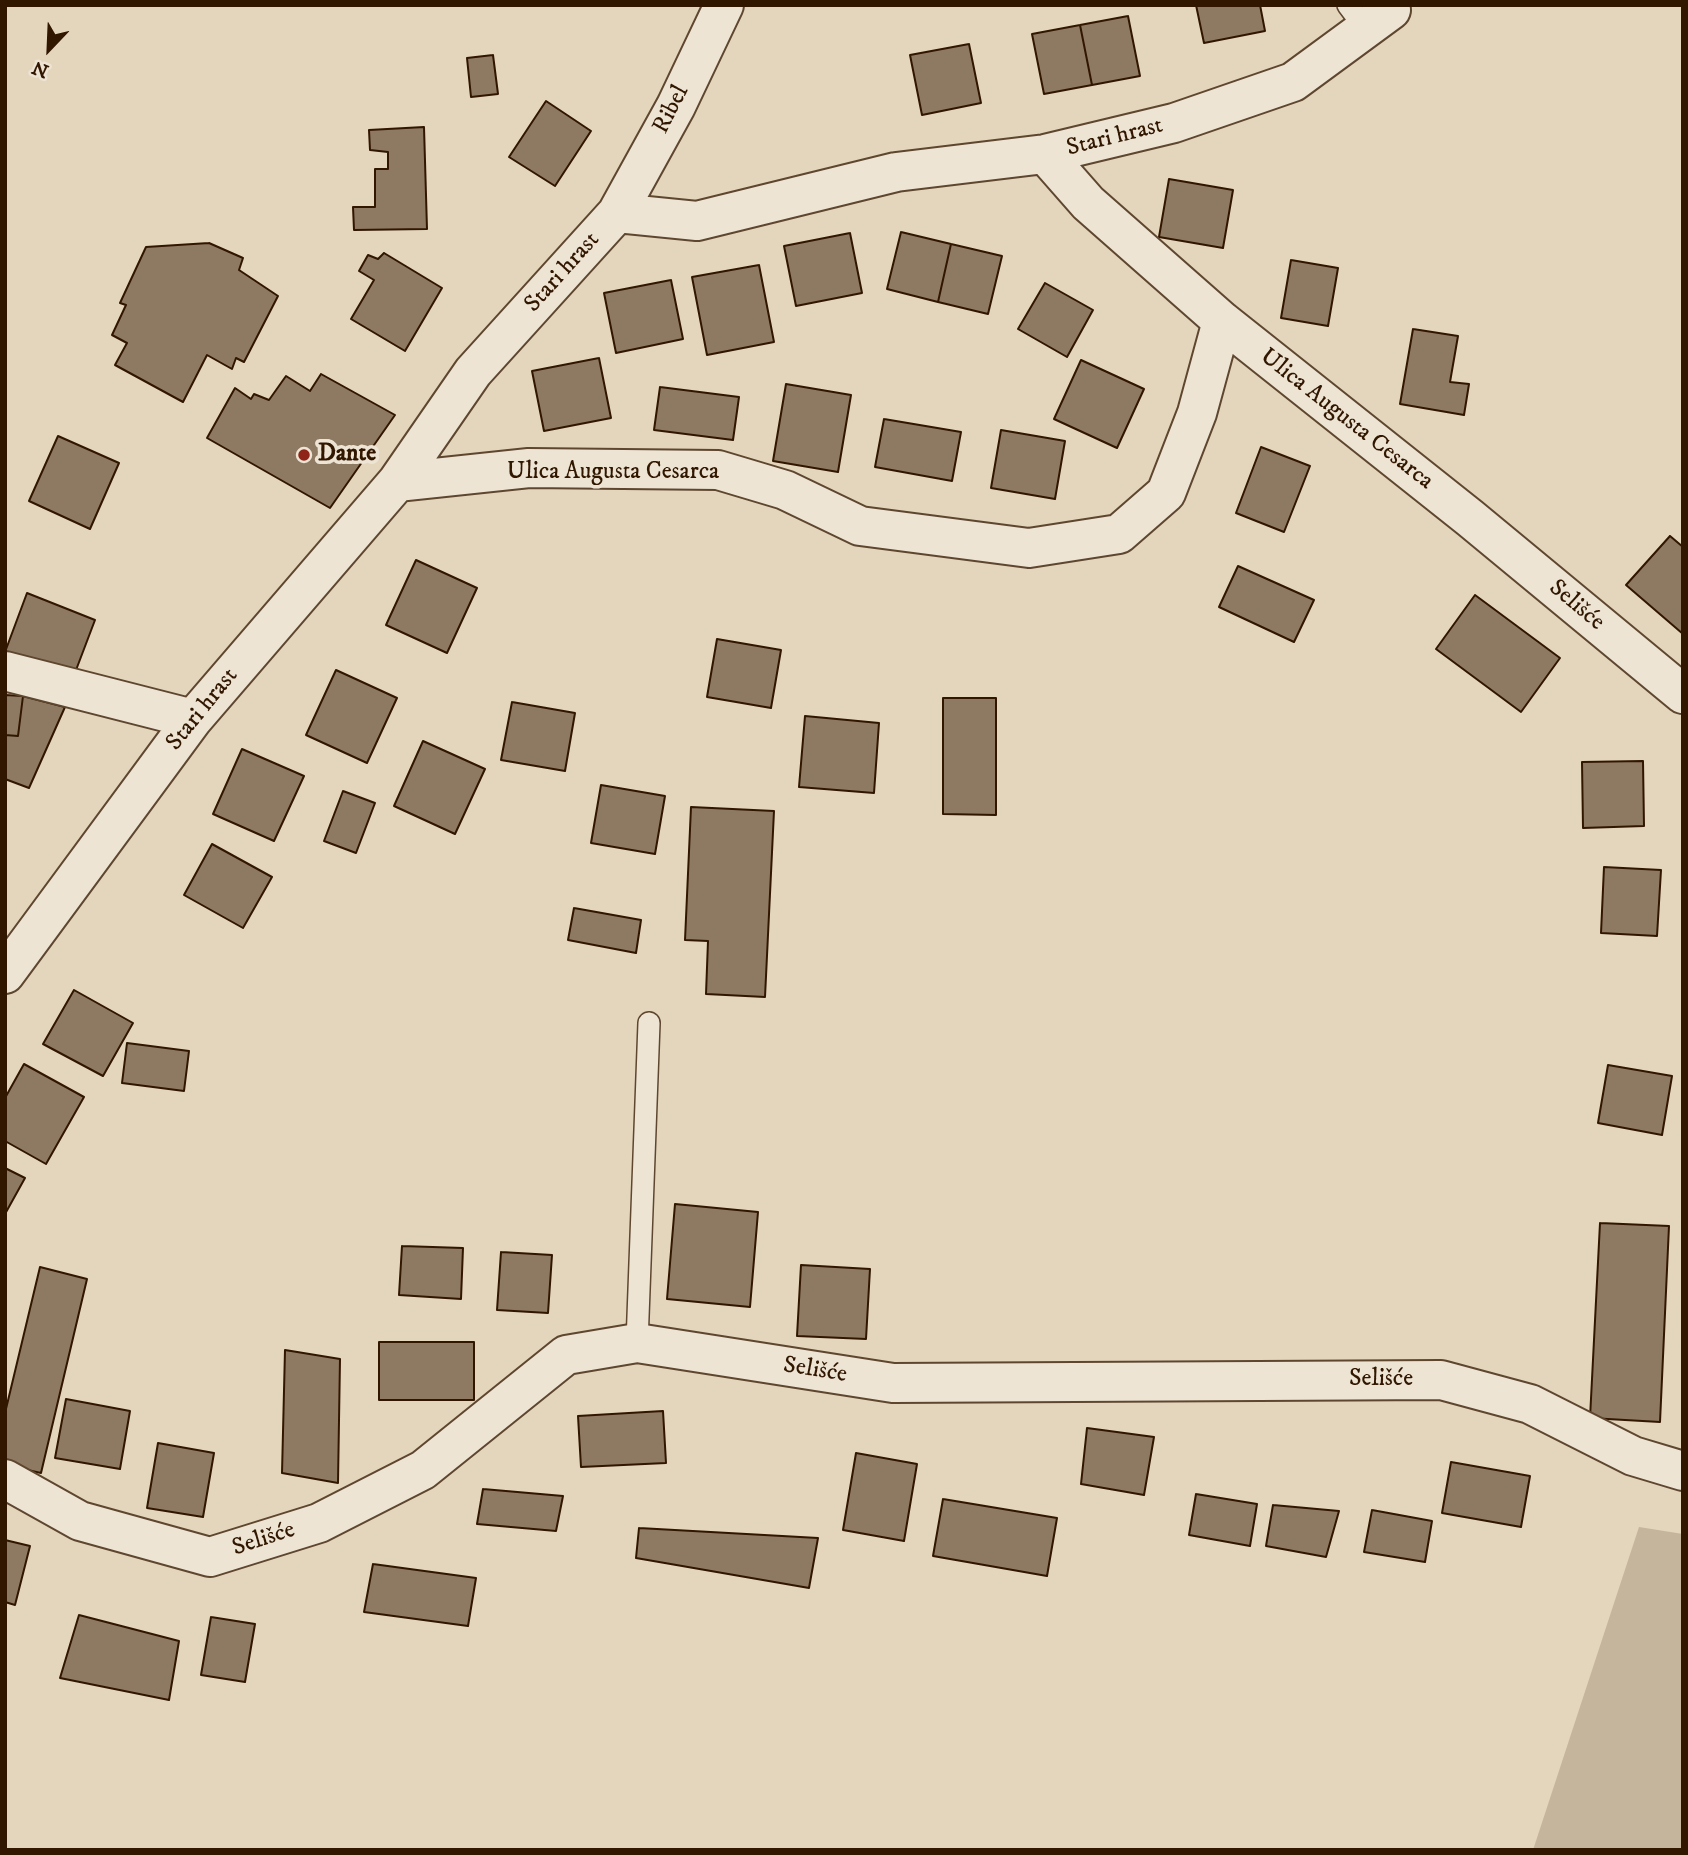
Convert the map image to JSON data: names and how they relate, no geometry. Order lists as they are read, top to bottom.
{
  "streets": {
    "street": [
      "Ribel",
      "Stari hrast",
      "Ulica Augusta Cesarca",
      "Selišće"
    ]
  },
  "crossings": [
    ["Ribel", "Stari hrast"],
    ["Stari hrast", "Ulica Augusta Cesarca"],
    ["Ulica Augusta Cesarca", "Selišće"]
  ],
  "places": ["Dante"],
  "north": "bottom left"
}
